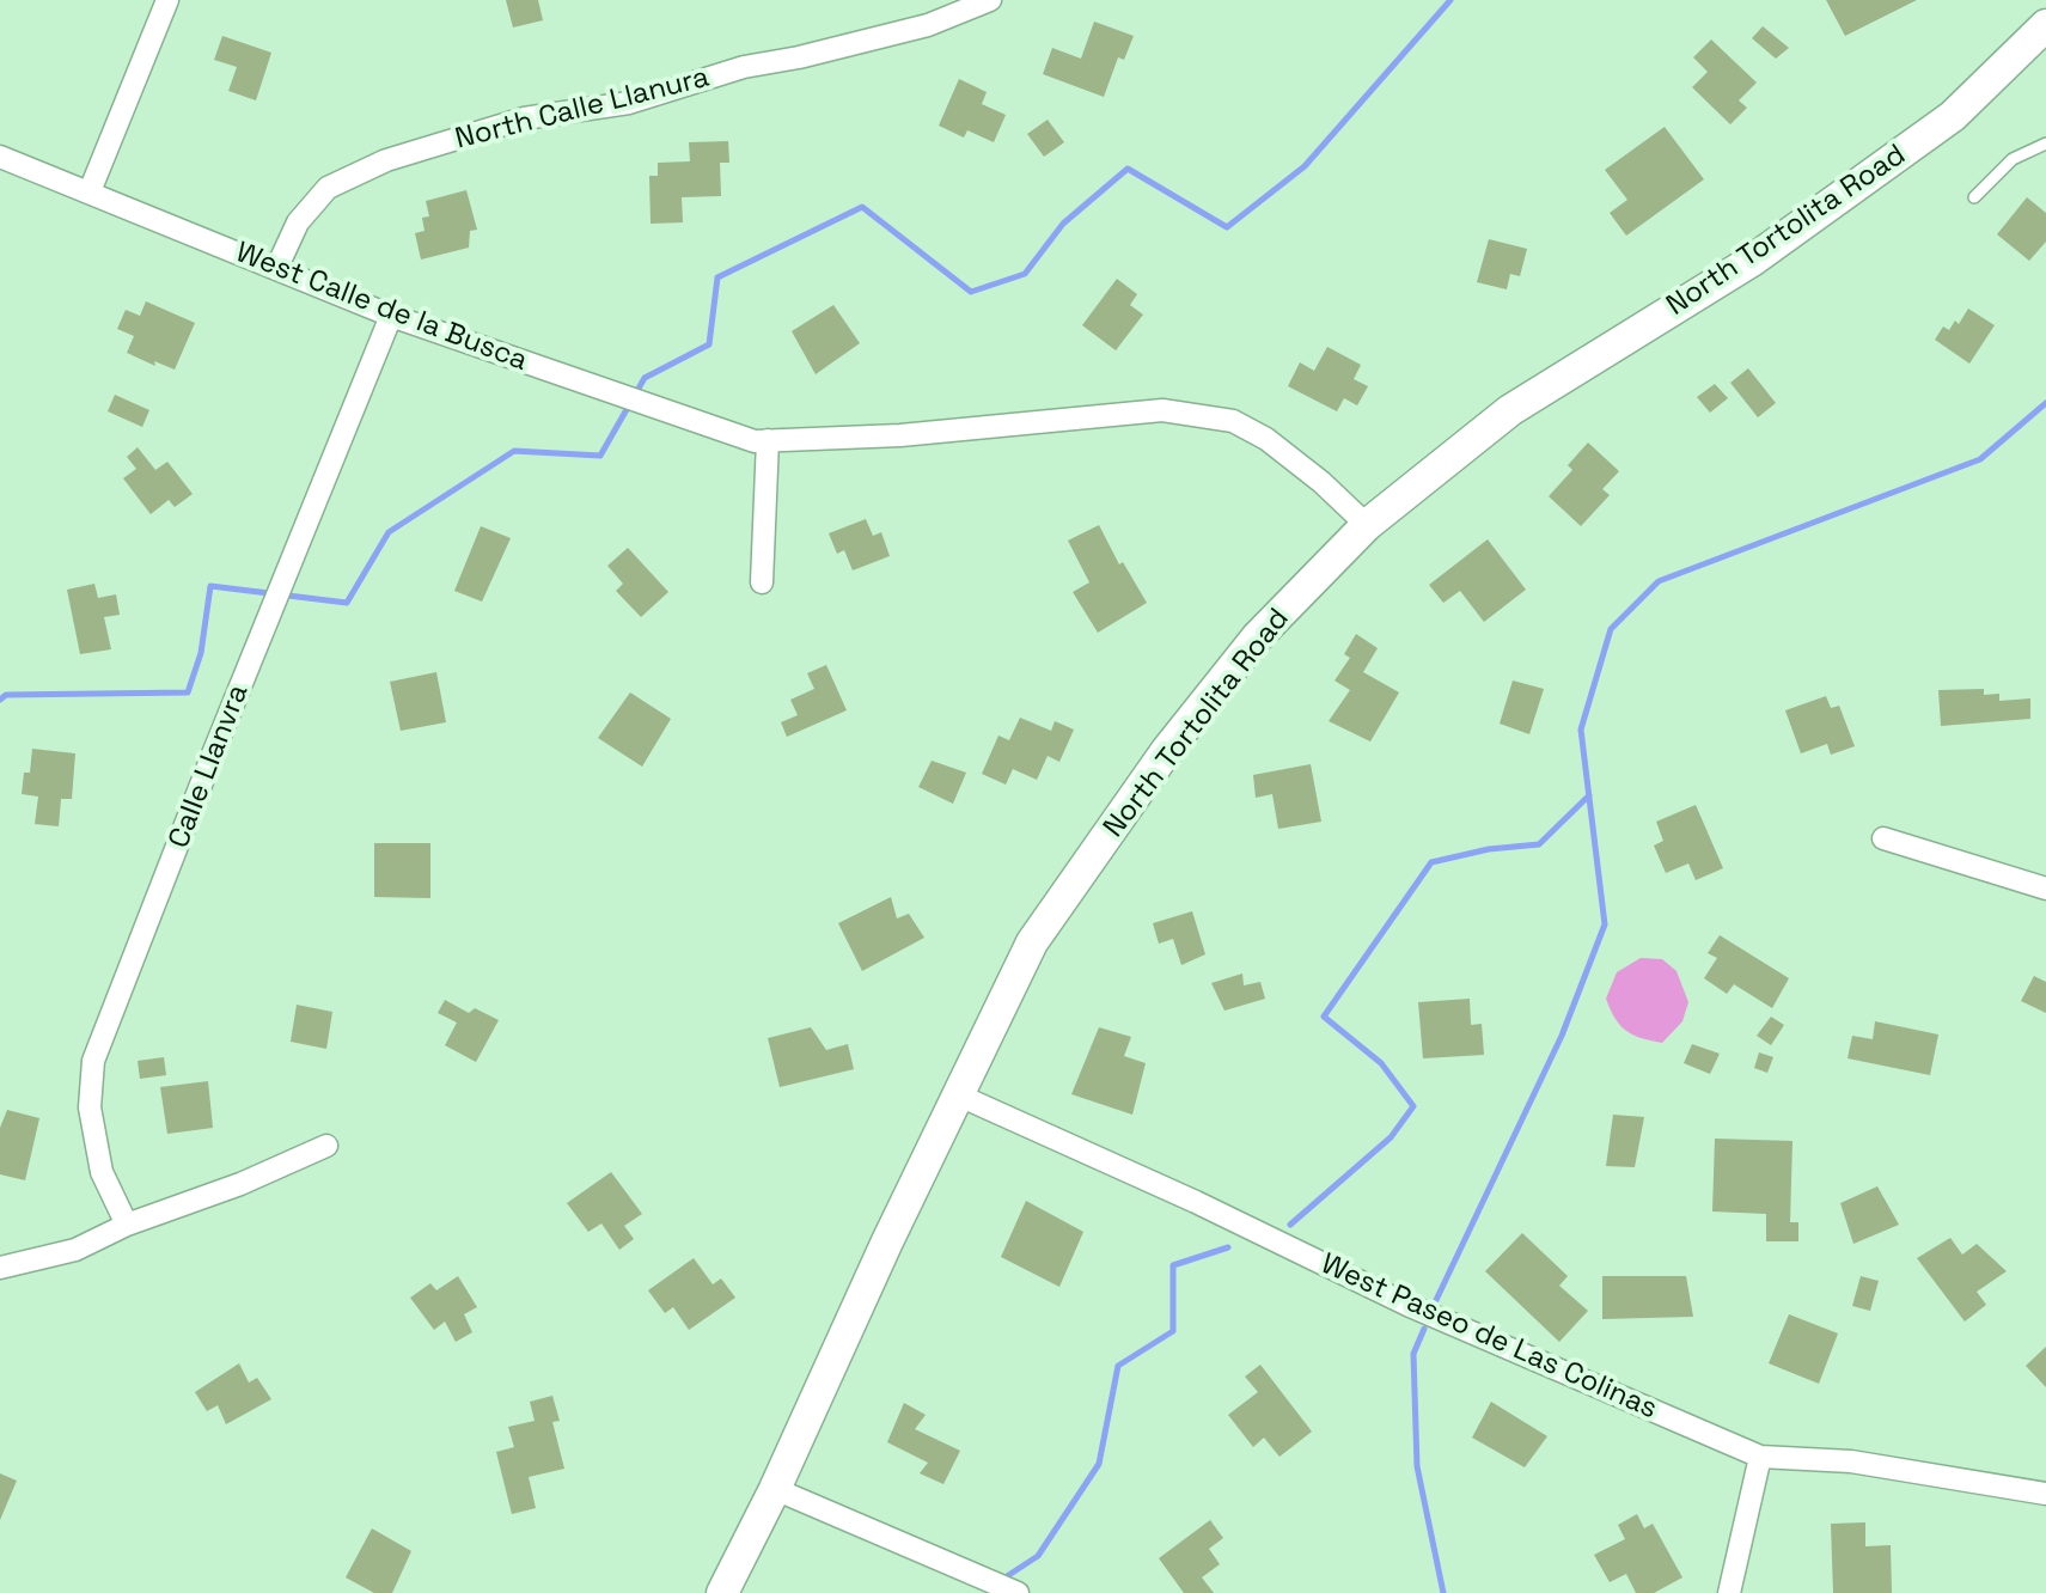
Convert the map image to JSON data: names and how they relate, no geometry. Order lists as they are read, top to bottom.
{
  "streets": {
    "street": [
      "North Calle Llanura",
      "North Tortolita Road",
      "West Calle de la Busca",
      "Calle Llanvra",
      "West Paseo de Las Colinas"
    ]
  },
  "crossings": [
    ["North Calle Llanura", "West Calle de la Busca"],
    ["North Tortolita Road", "West Calle de la Busca"],
    ["North Tortolita Road", "West Paseo de Las Colinas"],
    ["West Calle de la Busca", "Calle Llanvra"]
  ]
}
